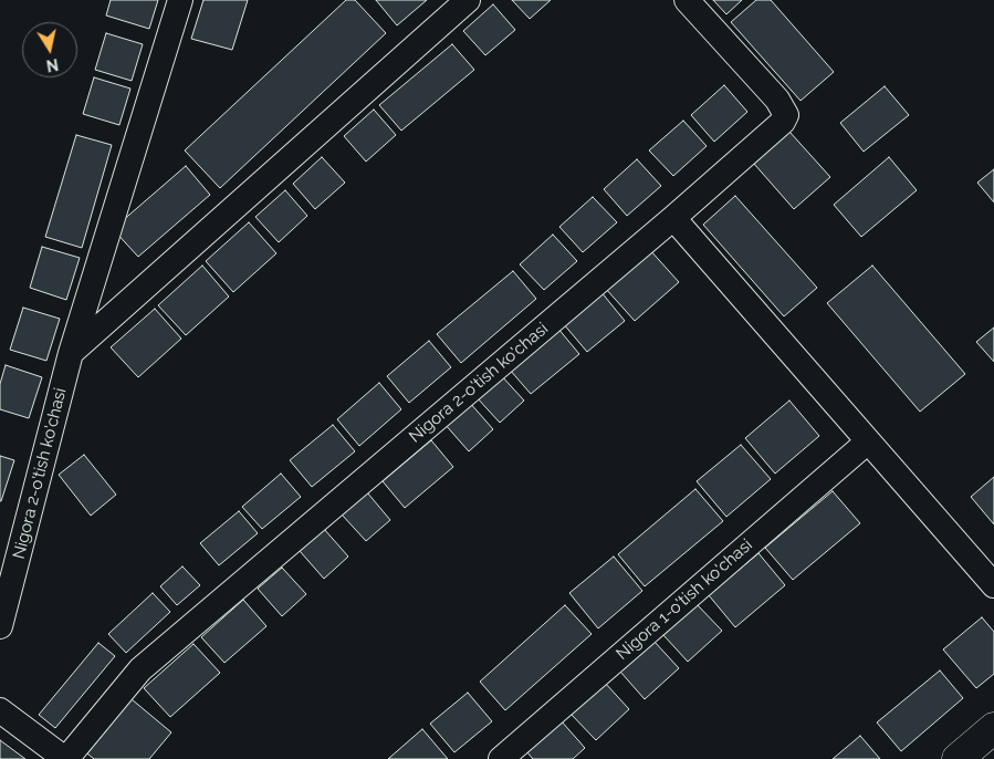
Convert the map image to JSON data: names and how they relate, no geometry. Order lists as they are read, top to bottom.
{
  "streets": {
    "street": ["Nigora 2-o'tish ko'chasi", "Nigora 1-o'tish ko'chasi"]
  },
  "north": "bottom"
}
